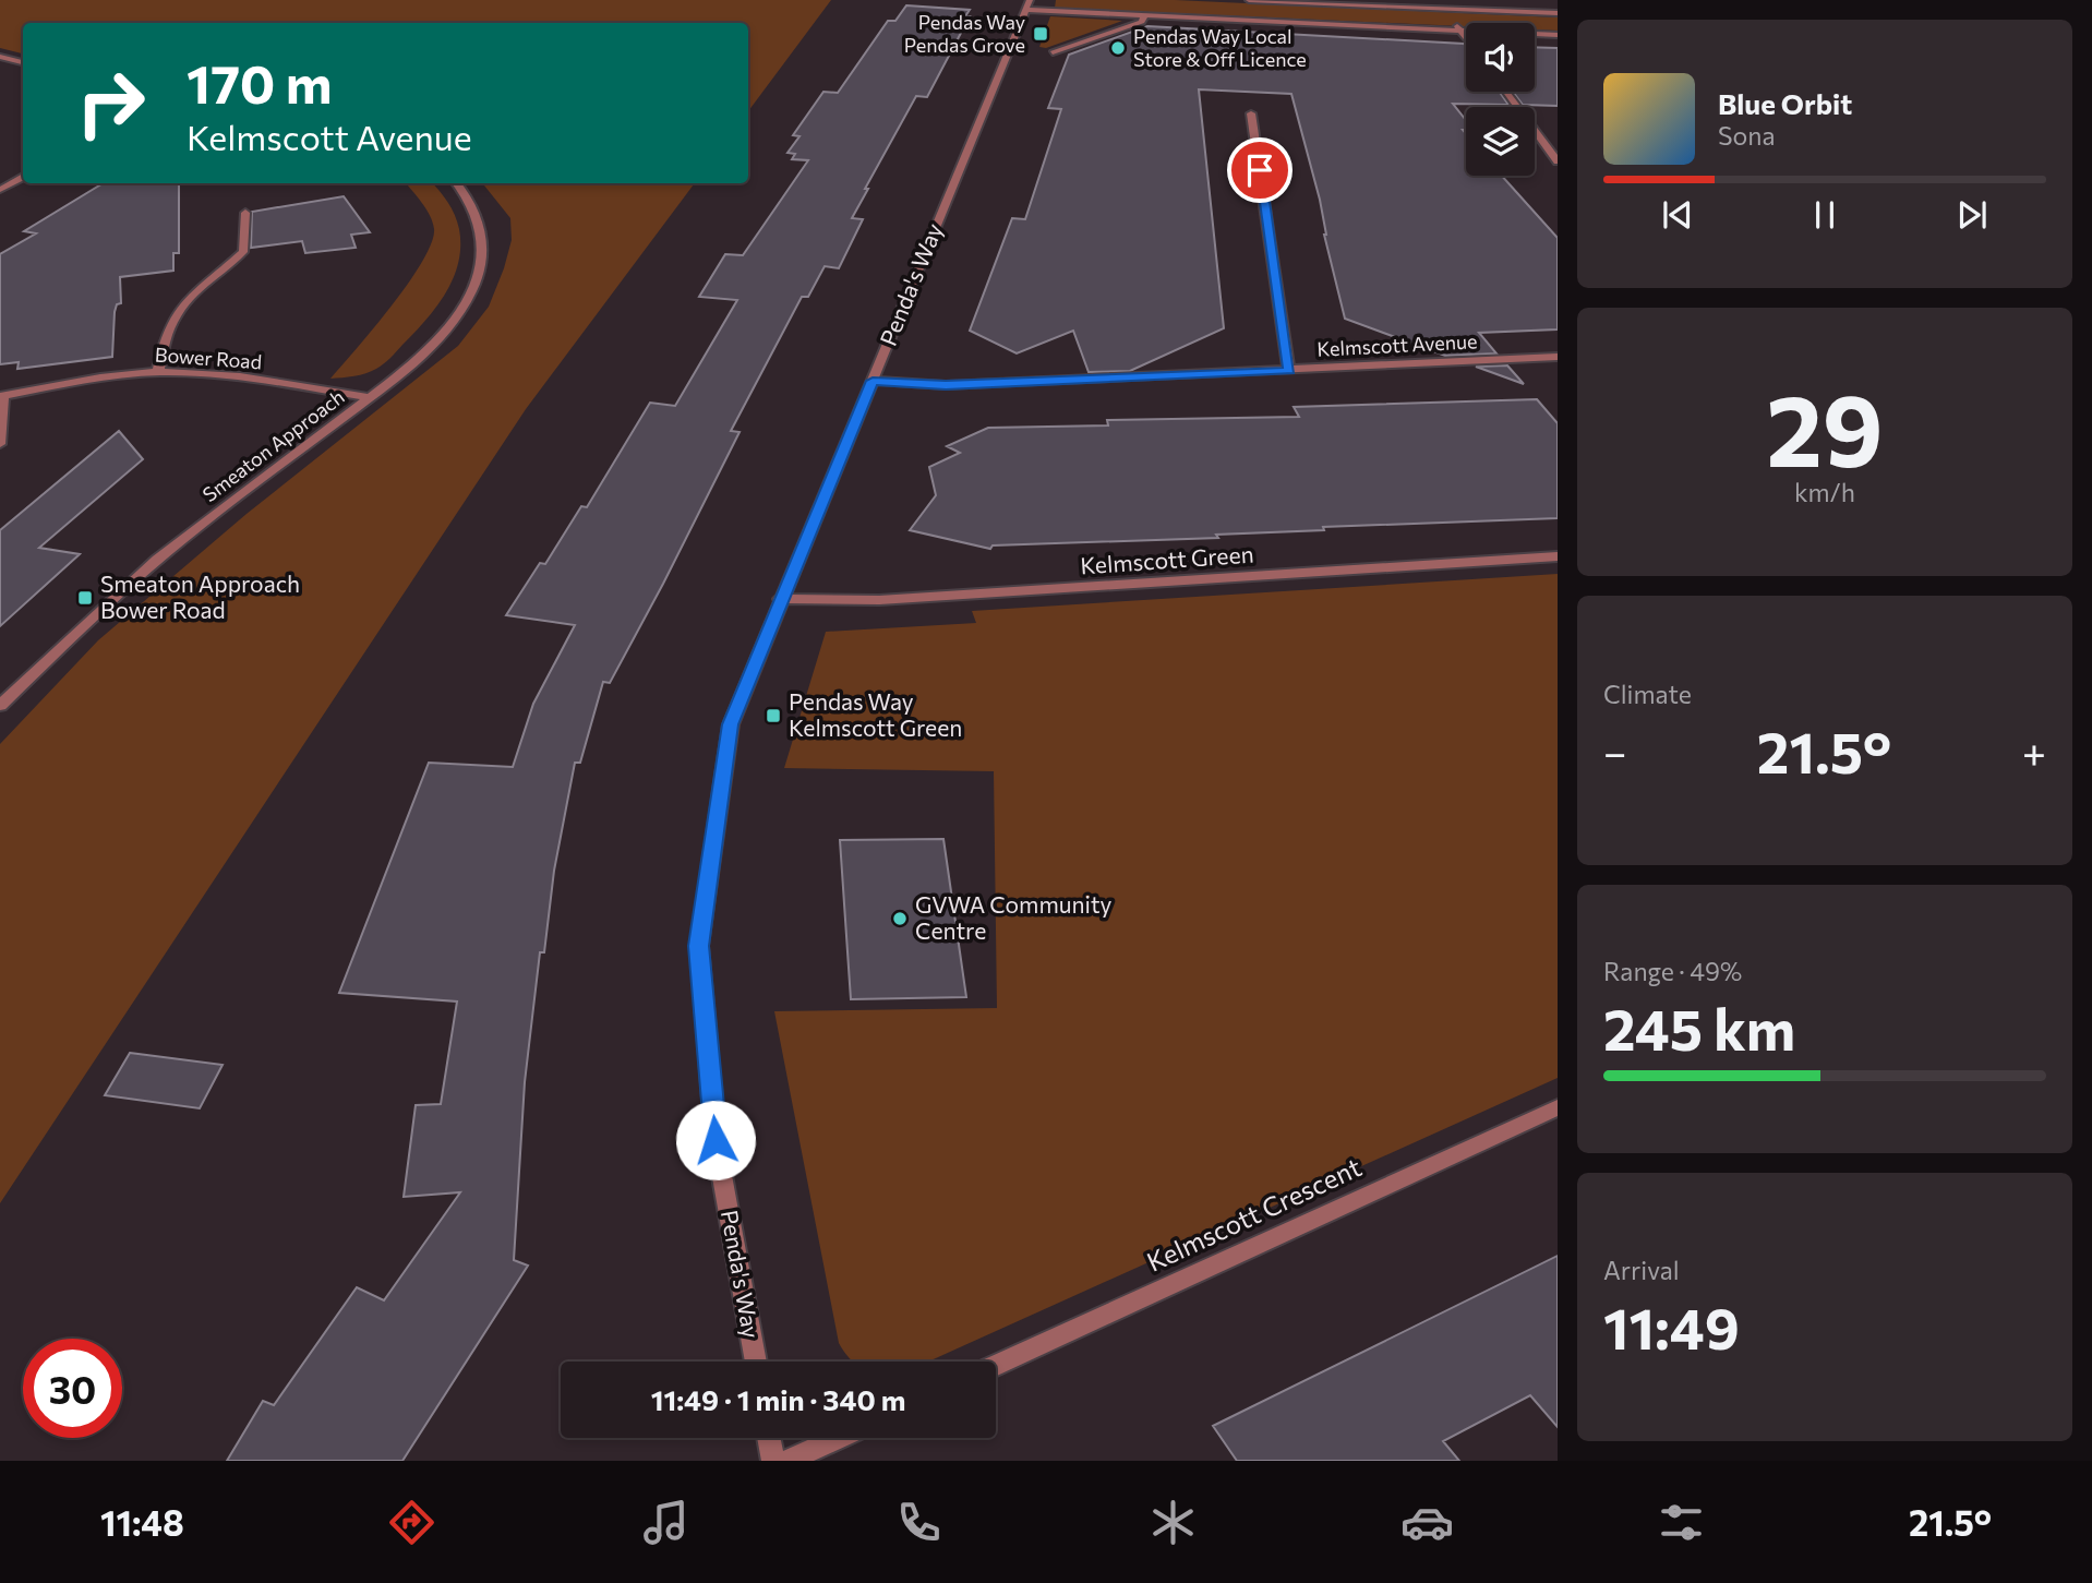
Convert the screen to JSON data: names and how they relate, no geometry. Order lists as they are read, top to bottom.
{
  "streets": {
    "street": [
      "Penda's Way",
      "Kelmscott Avenue",
      "Bower Road",
      "Smeaton Approach",
      "Kelmscott Green",
      "Kelmscott Crescent"
    ]
  },
  "crossings": [
    ["Penda's Way", "Kelmscott Avenue"],
    ["Penda's Way", "Kelmscott Green"],
    ["Bower Road", "Smeaton Approach"]
  ],
  "places": {
    "transit": ["Pendas Way Pendas Grove", "Smeaton Approach Bower Road", "Pendas Way Kelmscott Green"],
    "other": ["Pendas Way Local Store & Off Licence", "GVWA Community Centre"]
  },
  "page": {
    "turn": ["170 m", "Kelmscott Avenue"],
    "song": ["Blue Orbit", "Sona"],
    "tile": [
      ["29", "km/h"],
      "Climate",
      ["Range · 49%", "245 km"],
      ["Arrival", "11:49"]
    ],
    "heat": ["−", "21.5°", "+"],
    "limit": "30",
    "trip": "11:49 · 1 min · 340 m",
    "tabs": ["11:48", "21.5°"]
  }
}
